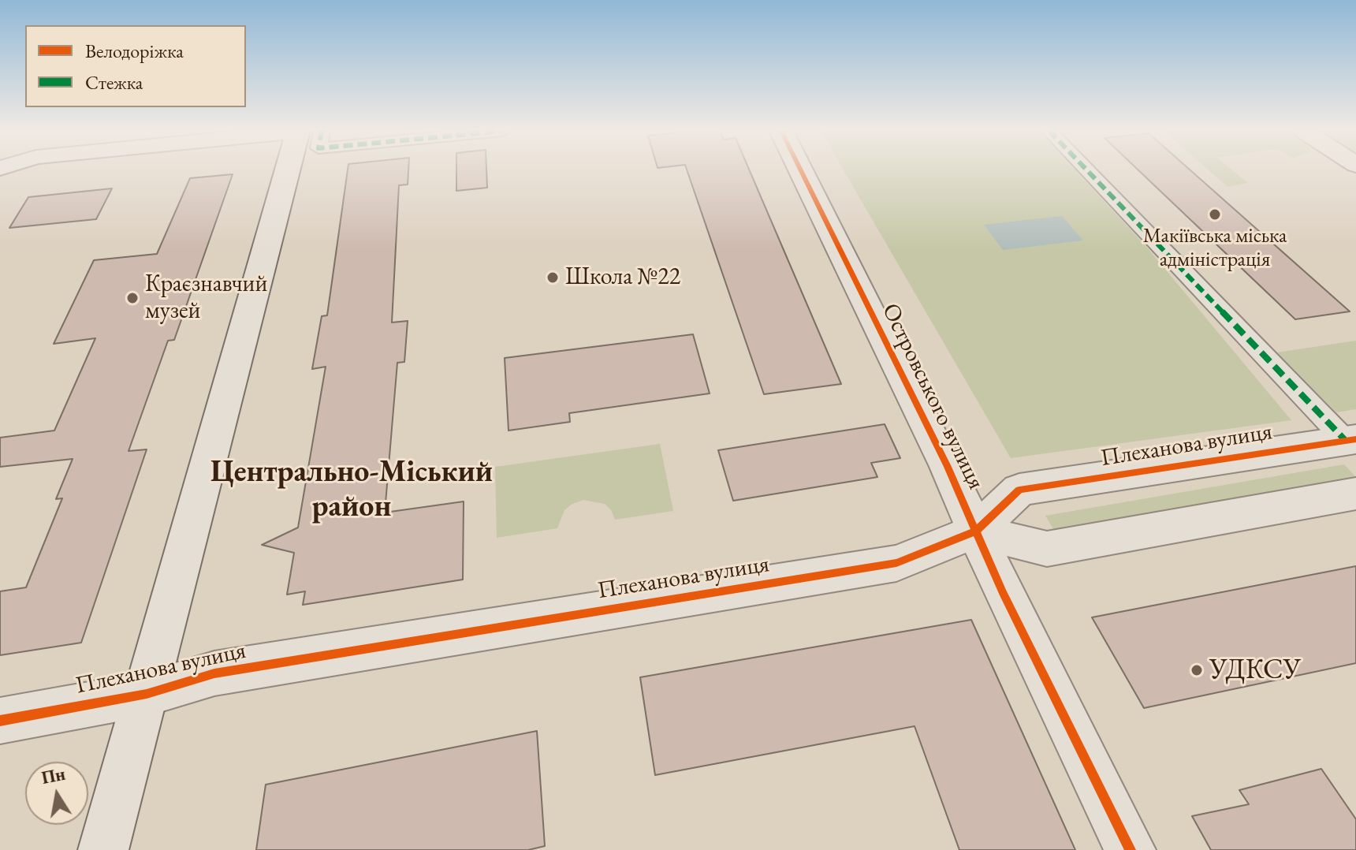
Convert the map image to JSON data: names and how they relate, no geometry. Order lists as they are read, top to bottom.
{
  "streets": {
    "street": ["Островського вулиця", "Плеханова вулиця"]
  },
  "crossings": [
    ["Островського вулиця", "Плеханова вулиця"]
  ],
  "districts": ["Центрально-Міський район"],
  "places": [
    "Макіївська міська адміністрація",
    "Школа №22",
    "Краєзнавчий музей",
    "УДКСУ"
  ],
  "legend": ["Велодоріжка", "Стежка"],
  "north": "top"
}
